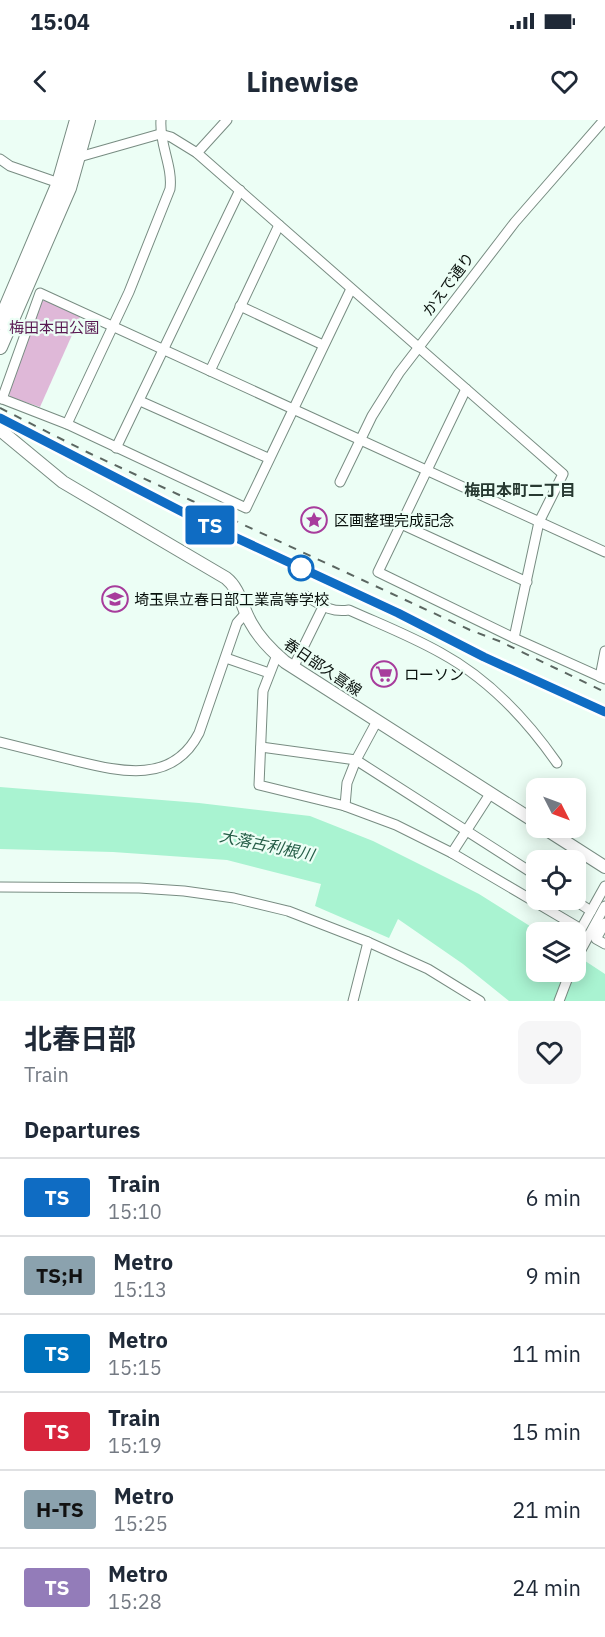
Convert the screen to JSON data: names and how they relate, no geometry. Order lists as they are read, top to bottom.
{
  "streets": {
    "main road": ["春日部久喜線"],
    "street": ["かえで通り"]
  },
  "districts": ["梅田本町二丁目"],
  "water": ["大落古利根川"],
  "parks": ["梅田本田公園"],
  "places": {
    "place": ["区画整理完成記念"],
    "school or university": ["埼玉県立春日部工業高等学校"],
    "supermarket": ["ローソン"]
  },
  "north": "bottom right",
  "page": {
    "status": "15:04",
    "header": "Linewise",
    "on_map": "TS",
    "heading": [
      ["北春日部", "Train"],
      "Departures"
    ],
    "list": [
      {
        "mark": "TS",
        "name": "Train",
        "note": "15:10",
        "value": "6 min"
      },
      {
        "mark": "TS;H",
        "name": "Metro",
        "note": "15:13",
        "value": "9 min"
      },
      {
        "mark": "TS",
        "name": "Metro",
        "note": "15:15",
        "value": "11 min"
      },
      {
        "mark": "TS",
        "name": "Train",
        "note": "15:19",
        "value": "15 min"
      },
      {
        "mark": "H-TS",
        "name": "Metro",
        "note": "15:25",
        "value": "21 min"
      },
      {
        "mark": "TS",
        "name": "Metro",
        "note": "15:28",
        "value": "24 min"
      }
    ]
  }
}
